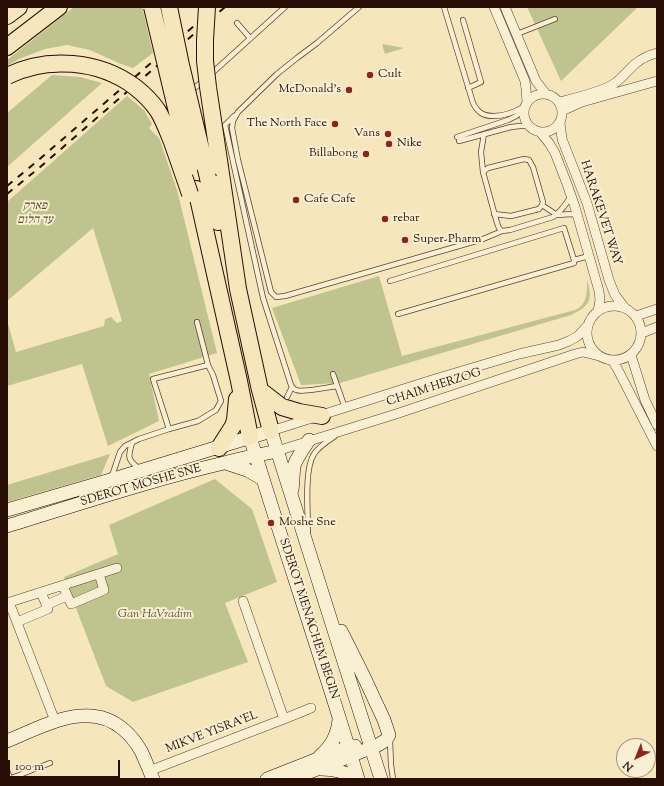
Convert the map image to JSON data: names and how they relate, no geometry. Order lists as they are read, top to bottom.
{
  "streets": {
    "main road": ["SDEROT MOSHE SNE", "SDEROT MENACHEM BEGIN"],
    "street": ["HARAKEVET WAY", "CHAIM HERZOG", "MIKVE YISRA'EL"]
  },
  "crossings": [
    ["HARAKEVET WAY", "CHAIM HERZOG"],
    ["CHAIM HERZOG", "SDEROT MOSHE SNE"],
    ["CHAIM HERZOG", "SDEROT MENACHEM BEGIN"],
    ["SDEROT MOSHE SNE", "SDEROT MENACHEM BEGIN"]
  ],
  "parks": ["פארק עד הלום", "Gan HaVradim"],
  "places": [
    "Cult",
    "McDonald's",
    "The North Face",
    "Vans",
    "Nike",
    "Billabong",
    "Cafe Cafe",
    "rebar",
    "Super-Pharm",
    "Moshe Sne"
  ],
  "scale_bar": "100 m",
  "north": "bottom left"
}
